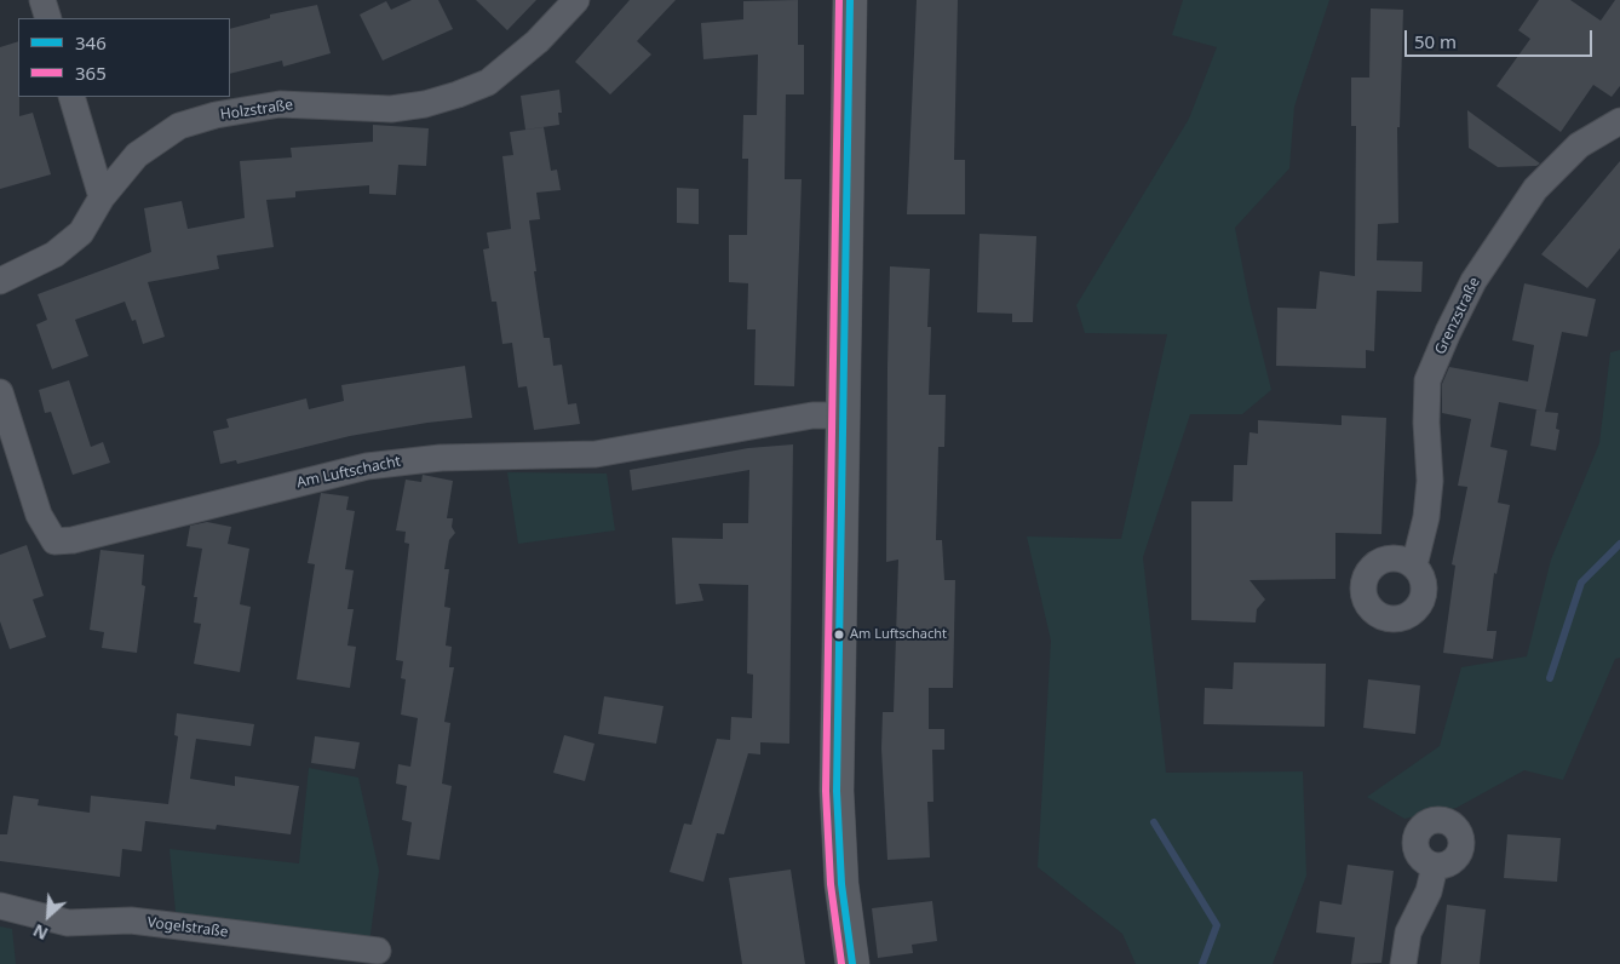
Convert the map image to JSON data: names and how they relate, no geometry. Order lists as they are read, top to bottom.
{
  "streets": {
    "street": [
      "Holzstraße",
      "Grenzstraße",
      "Am Luftschacht",
      "Vogelstraße"
    ]
  },
  "places": ["Am Luftschacht"],
  "lines": ["transit line 346", "transit line 365"],
  "legend": ["346", "365"],
  "scale_bar": "50 m",
  "north": "bottom left"
}
